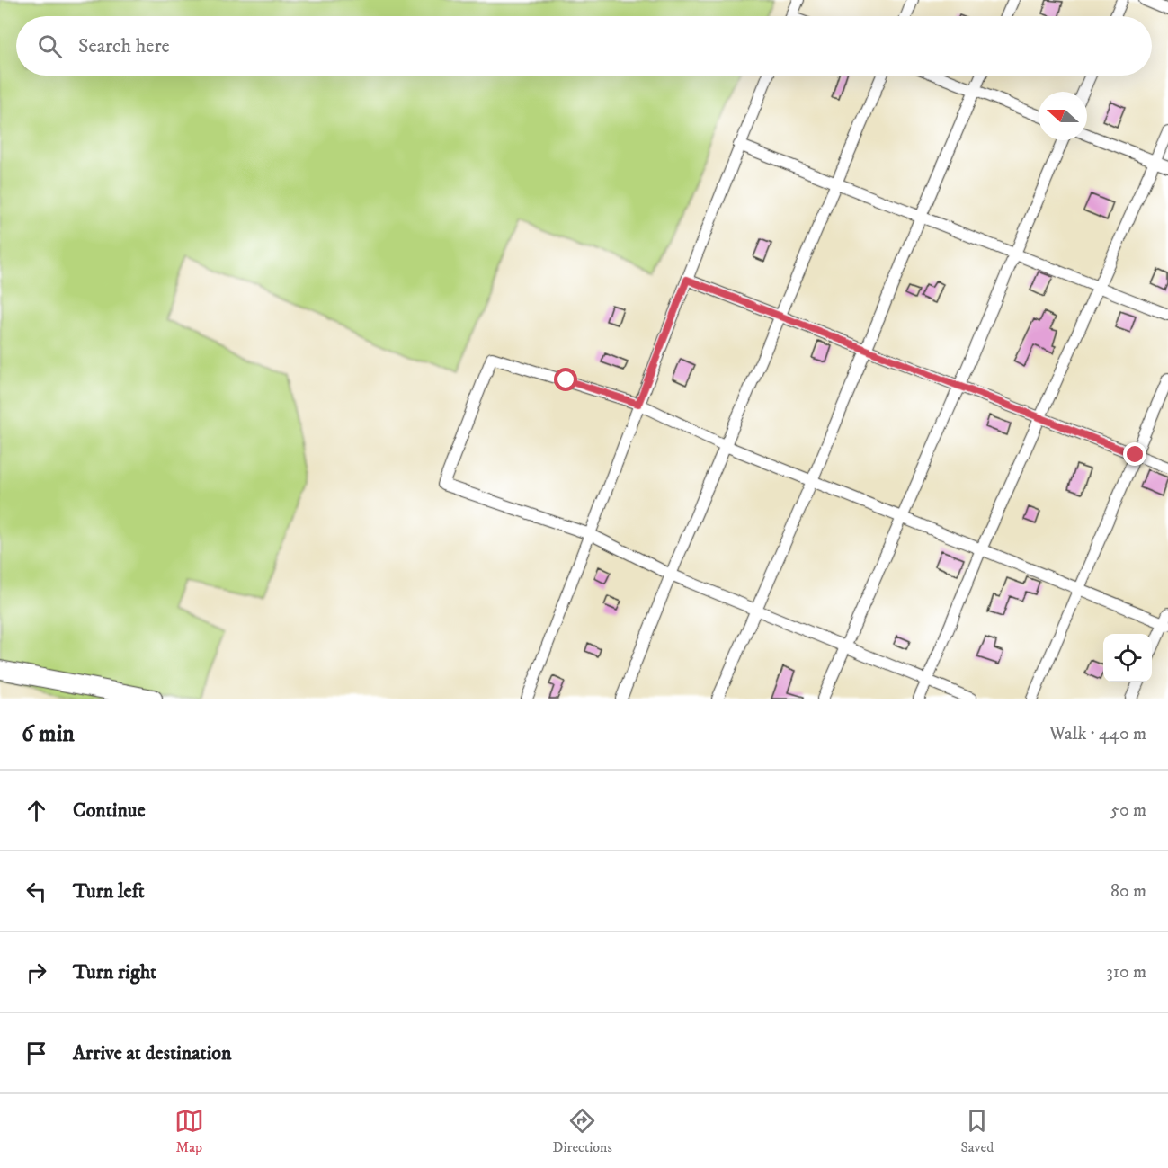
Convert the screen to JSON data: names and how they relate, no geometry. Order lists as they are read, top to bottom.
{
  "north": "left",
  "page": {
    "search": "Search here",
    "heading": ["6 min", "Walk · 440 m"],
    "list": [
      ["Continue", "50 m"],
      ["Turn left", "80 m"],
      ["Turn right", "310 m"],
      "Arrive at destination"
    ],
    "nav": ["Map", "Directions", "Saved"]
  }
}
